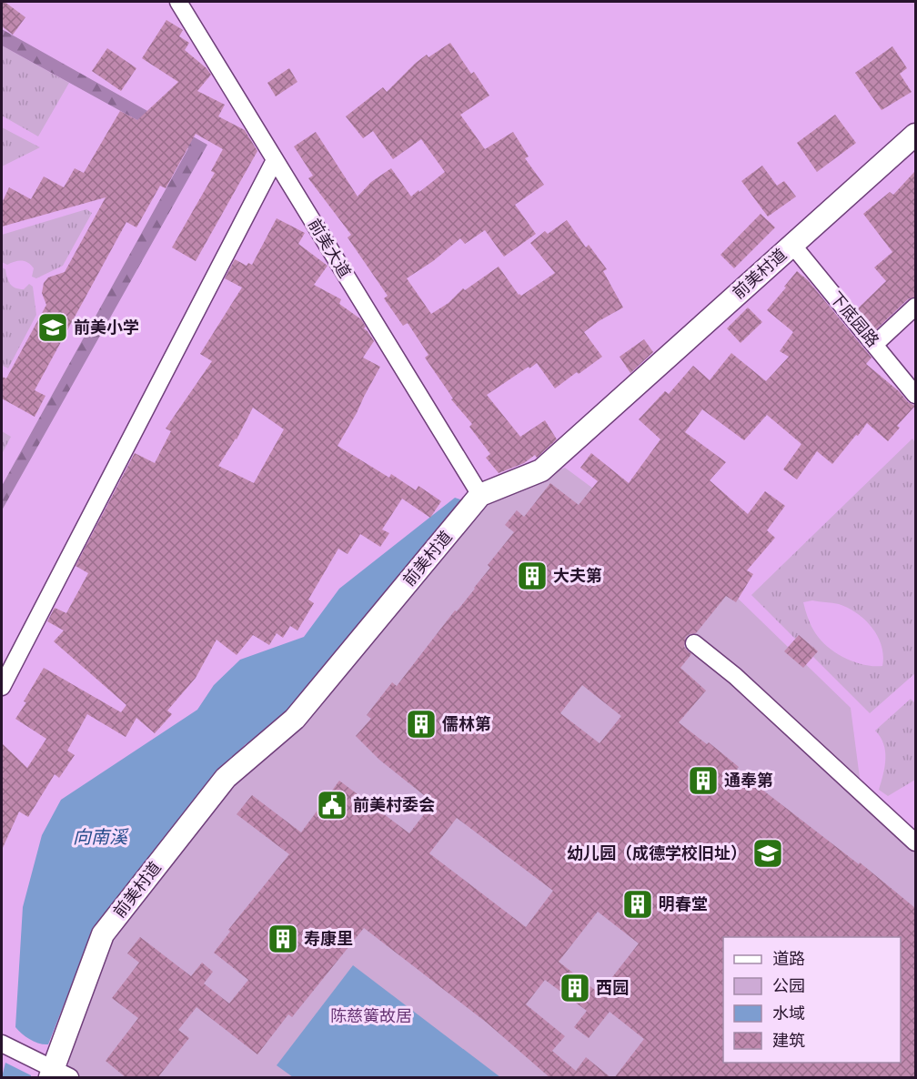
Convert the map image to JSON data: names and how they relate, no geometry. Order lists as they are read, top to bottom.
{
  "streets": {
    "street": ["前美大道", "前美村道", "下底园路"]
  },
  "crossings": [
    ["前美大道", "前美村道"],
    ["前美村道", "下底园路"]
  ],
  "water": ["向南溪"],
  "parks": ["陈慈簧故居"],
  "places": {
    "school or university": ["前美小学", "幼儿园（成德学校旧址）"],
    "building": [
      "大夫第",
      "儒林第",
      "通奉第",
      "明春堂",
      "寿康里",
      "西园"
    ],
    "public building": ["前美村委会"]
  },
  "legend": [
    "道路",
    "公园",
    "水域",
    "建筑"
  ]
}
